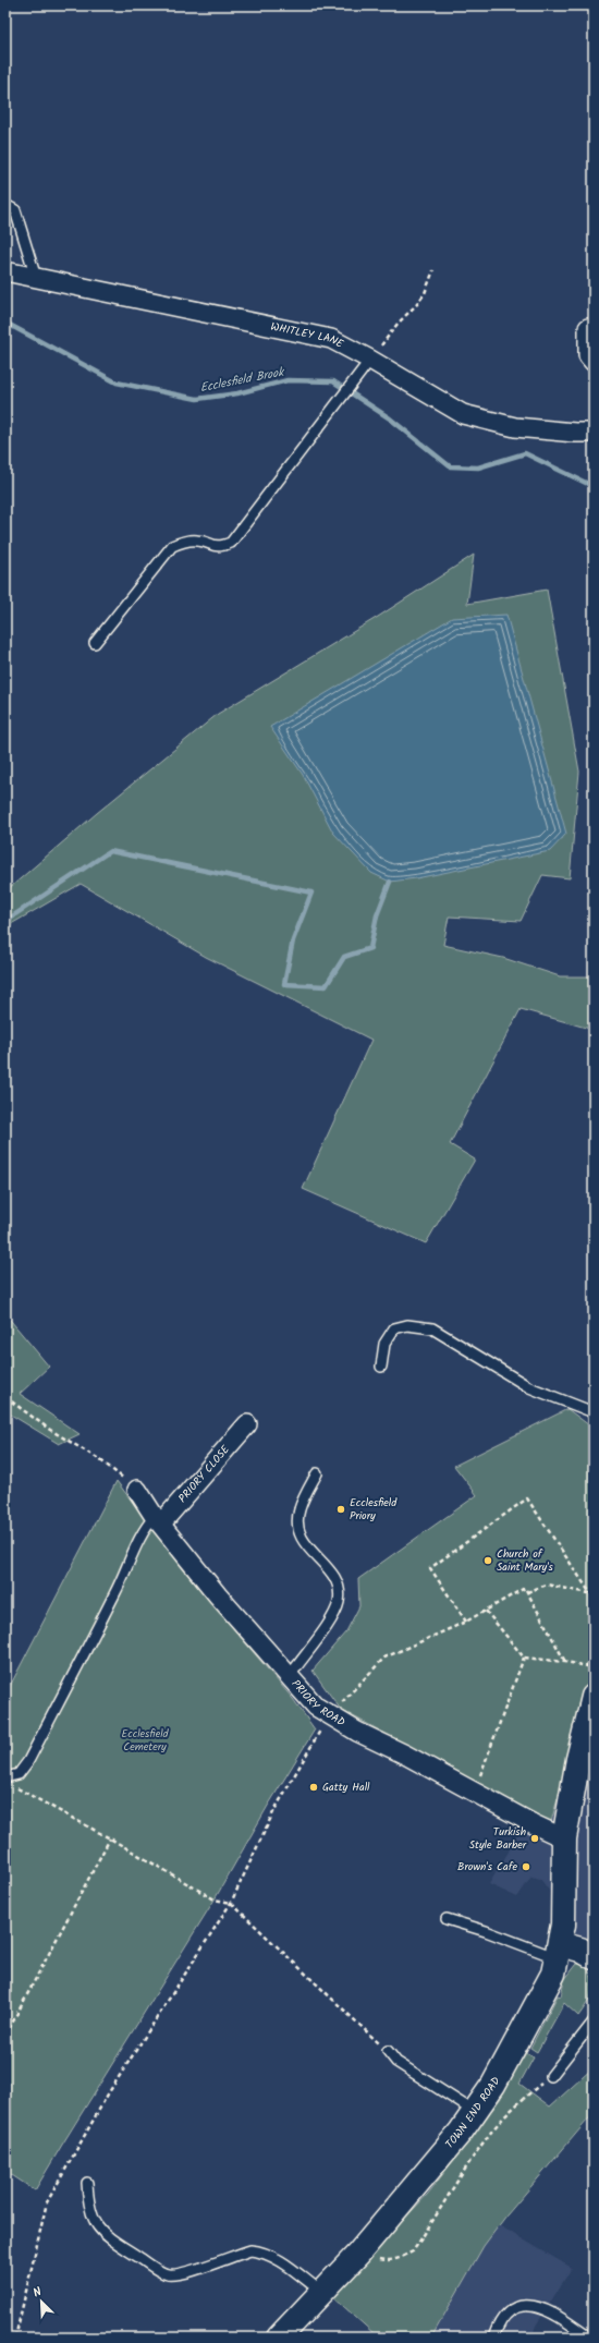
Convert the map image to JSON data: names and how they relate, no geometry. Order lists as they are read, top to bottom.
{
  "streets": {
    "street": [
      "WHITLEY LANE",
      "PRIORY CLOSE",
      "PRIORY ROAD",
      "TOWN END ROAD"
    ]
  },
  "crossings": [
    ["PRIORY CLOSE", "PRIORY ROAD"],
    ["PRIORY ROAD", "TOWN END ROAD"]
  ],
  "water": ["Ecclesfield Brook"],
  "parks": ["Ecclesfield Cemetery"],
  "places": [
    "Ecclesfield Priory",
    "Church of Saint Mary's",
    "Gatty Hall",
    "Turkish Style Barber",
    "Brown's Cafe"
  ],
  "north": "top left"
}
